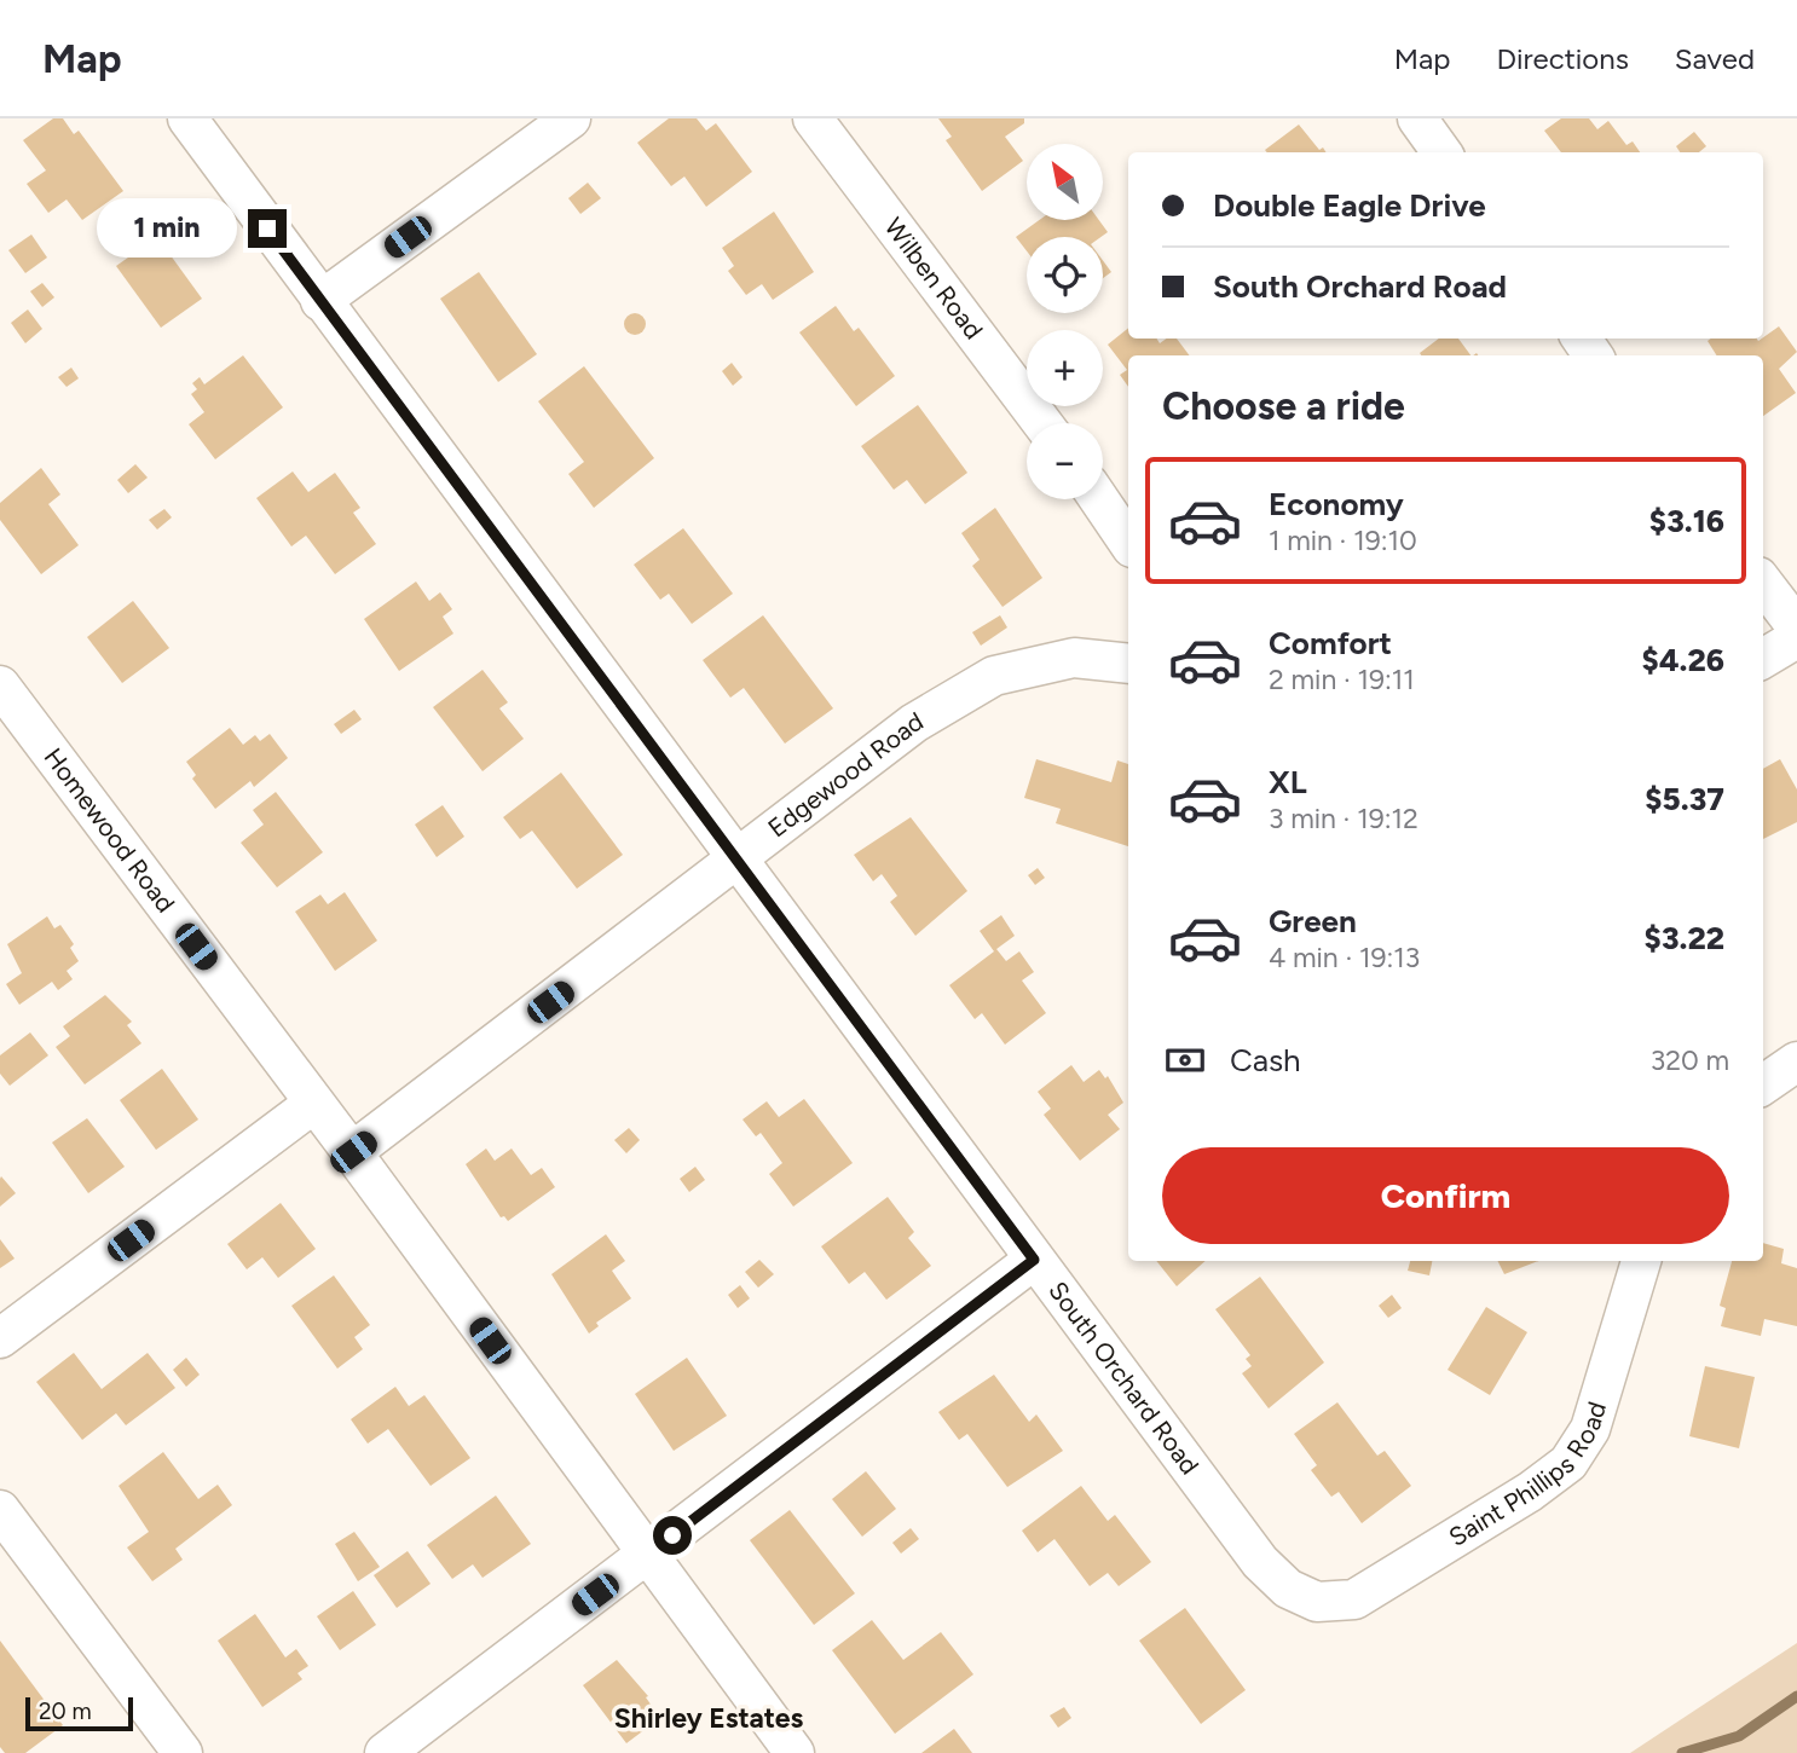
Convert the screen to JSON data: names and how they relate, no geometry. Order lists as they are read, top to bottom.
{
  "streets": {
    "street": [
      "Wilben Road",
      "Edgewood Road",
      "Homewood Road",
      "South Orchard Road",
      "Saint Phillips Road"
    ]
  },
  "crossings": [
    ["Edgewood Road", "Homewood Road"],
    ["Edgewood Road", "South Orchard Road"],
    ["South Orchard Road", "Saint Phillips Road"]
  ],
  "districts": ["Shirley Estates"],
  "scale_bar": "20 m",
  "north": "top left",
  "page": {
    "header": "Map",
    "nav": ["Map", "Directions", "Saved"],
    "map_buttons": ["+", "−"],
    "banner": ["Double Eagle Drive", "South Orchard Road"],
    "bubble": "1 min",
    "heading": "Choose a ride",
    "list": [
      {
        "name": "Economy",
        "note": "1 min · 19:10",
        "value": "$3.16"
      },
      {
        "name": "Comfort",
        "note": "2 min · 19:11",
        "value": "$4.26"
      },
      {
        "name": "XL",
        "note": "3 min · 19:12",
        "value": "$5.37"
      },
      {
        "name": "Green",
        "note": "4 min · 19:13",
        "value": "$3.22"
      }
    ],
    "pay": ["Cash", "320 m"],
    "buttons": "Confirm",
    "scale": "20 m"
  }
}
